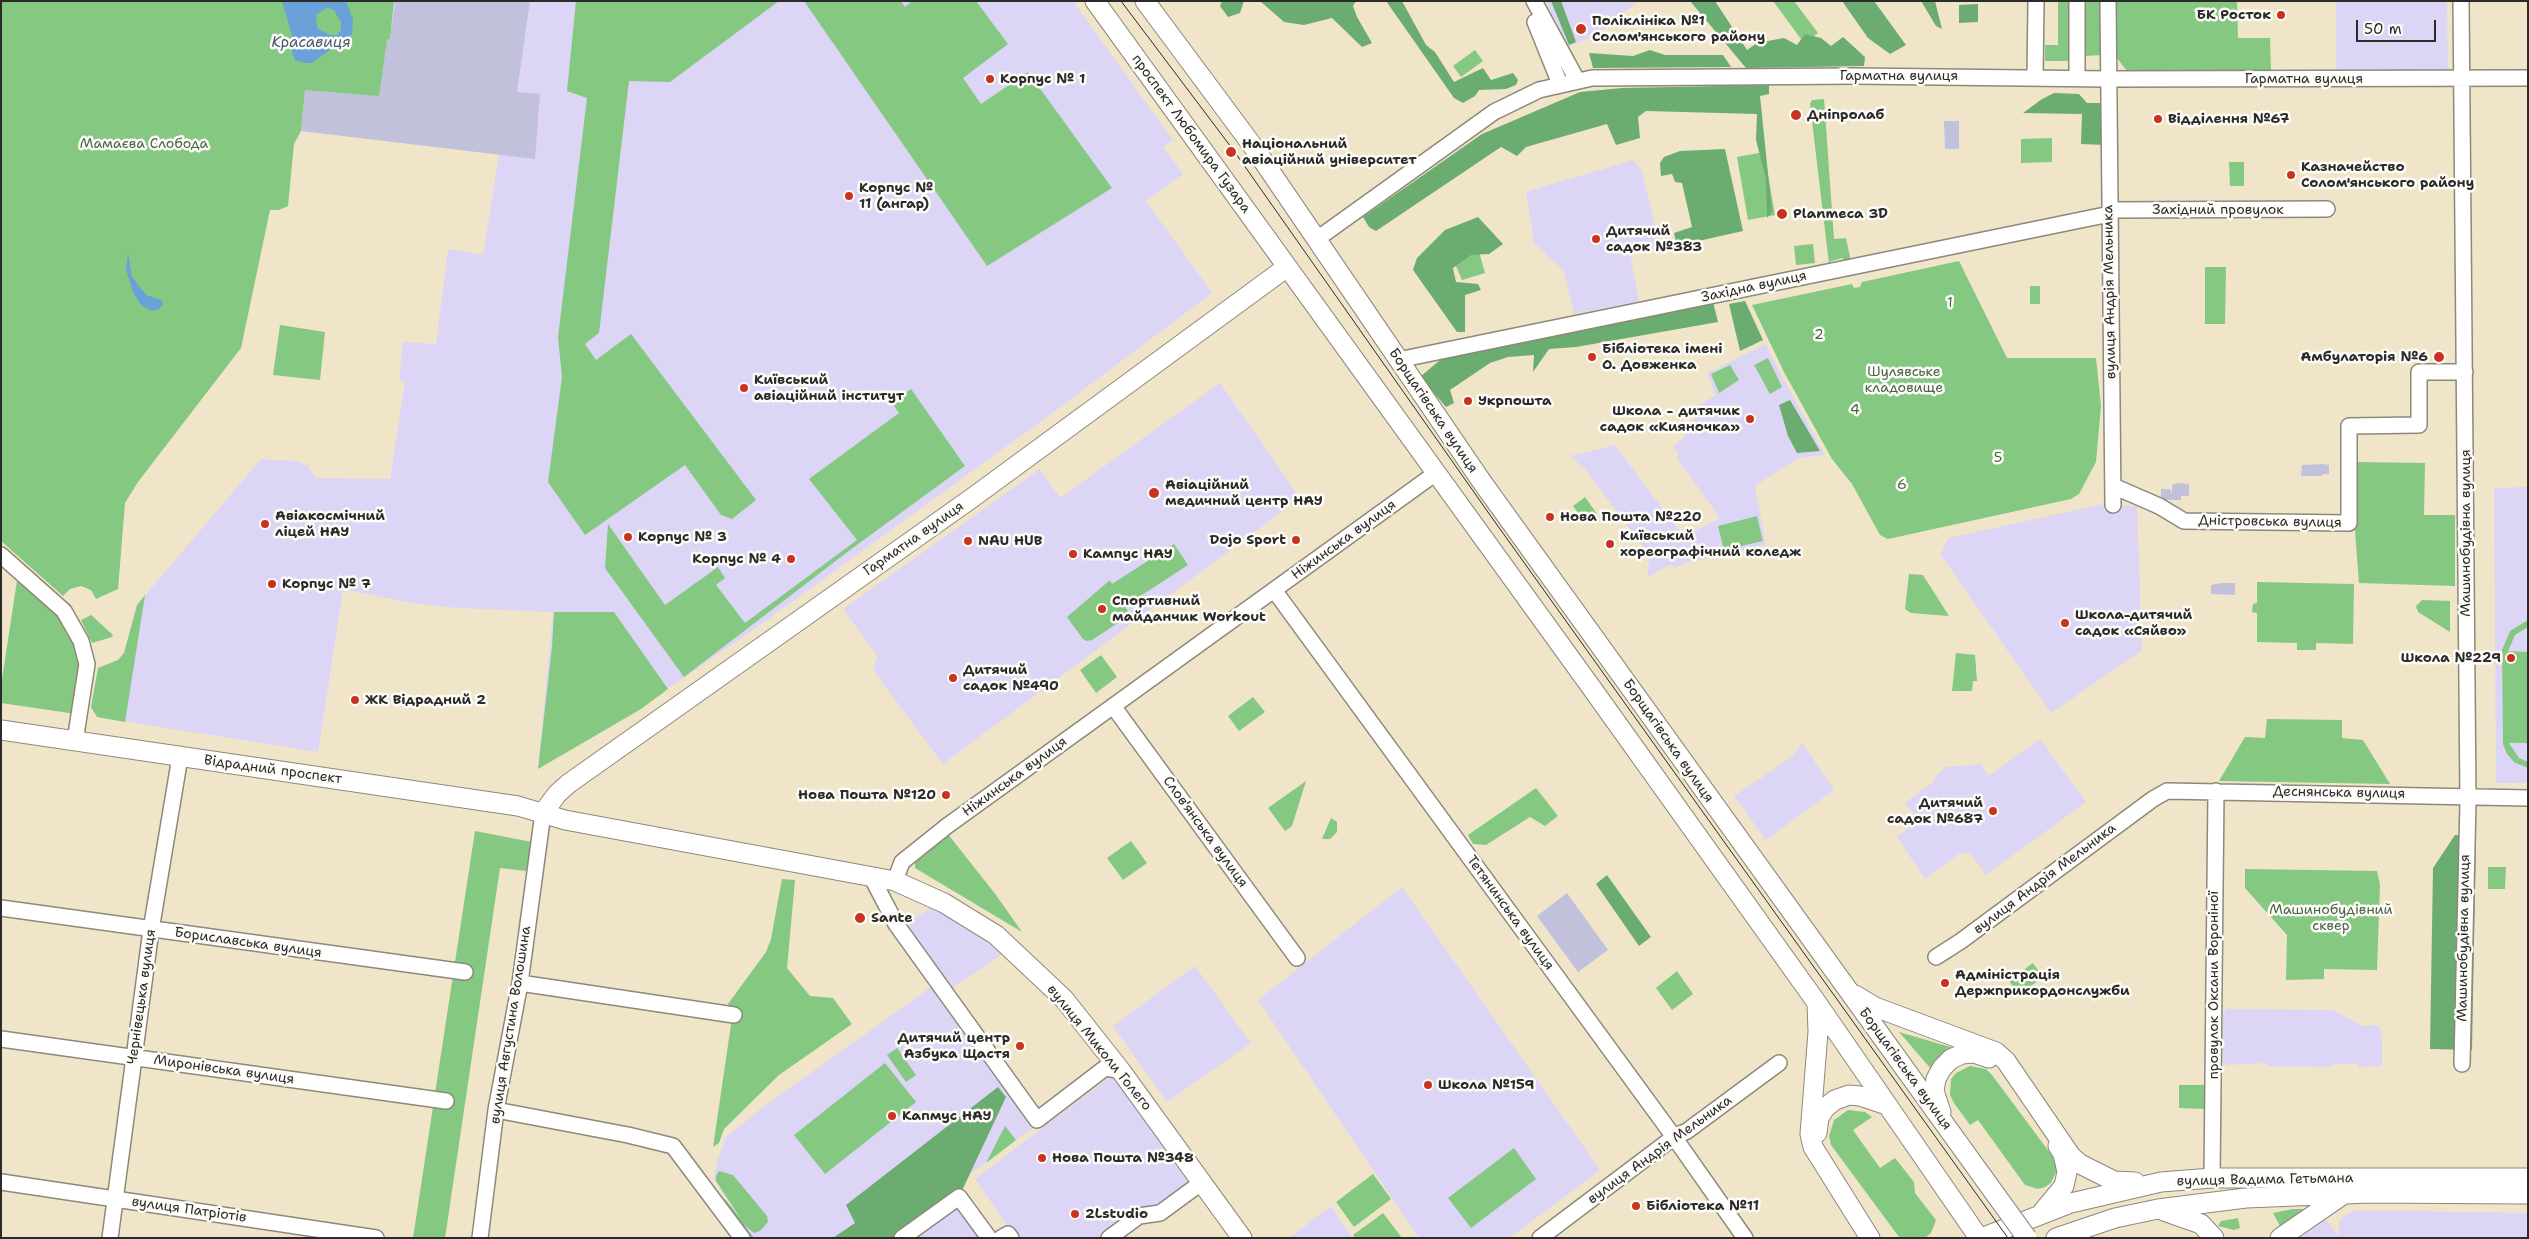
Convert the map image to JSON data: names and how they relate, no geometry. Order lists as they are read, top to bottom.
{
  "streets": {
    "main road": [
      "Гарматна вулиця",
      "проспект Любомира Гузара",
      "Борщагівська вулиця",
      "Відрадний проспект",
      "вулиця Миколи Голего",
      "вулиця Вадима Гетьмана"
    ],
    "street": [
      "Західний провулок",
      "Західна вулиця",
      "вулиця Андрія Мельника",
      "Дністровська вулиця",
      "Машинобудівна вулиця",
      "Ніжинська вулиця",
      "Деснянська вулиця",
      "Слов'янська вулиця",
      "Тетянинська вулиця",
      "Бориславська вулиця",
      "провулок Оксани Вороніної",
      "Чернівецька вулиця",
      "вулиця Августина Волошина",
      "Миронівська вулиця",
      "вулиця Патріотів"
    ]
  },
  "crossings": [
    ["Гарматна вулиця", "проспект Любомира Гузара"],
    ["Гарматна вулиця", "вулиця Андрія Мельника"],
    ["Гарматна вулиця", "Борщагівська вулиця"],
    ["Гарматна вулиця", "Машинобудівна вулиця"],
    ["Гарматна вулиця", "Відрадний проспект"],
    ["Гарматна вулиця", "вулиця Августина Волошина"],
    ["Західний провулок", "Західна вулиця"],
    ["Західний провулок", "вулиця Андрія Мельника"],
    ["Західна вулиця", "вулиця Андрія Мельника"],
    ["Західна вулиця", "Борщагівська вулиця"],
    ["вулиця Андрія Мельника", "Дністровська вулиця"],
    ["вулиця Андрія Мельника", "Деснянська вулиця"],
    ["вулиця Андрія Мельника", "Тетянинська вулиця"],
    ["Дністровська вулиця", "Машинобудівна вулиця"],
    ["Машинобудівна вулиця", "Деснянська вулиця"],
    ["Ніжинська вулиця", "Слов'янська вулиця"],
    ["Ніжинська вулиця", "Тетянинська вулиця"],
    ["Ніжинська вулиця", "вулиця Миколи Голего"],
    ["Відрадний проспект", "Чернівецька вулиця"],
    ["Відрадний проспект", "вулиця Августина Волошина"],
    ["Деснянська вулиця", "провулок Оксани Вороніної"],
    ["Бориславська вулиця", "Чернівецька вулиця"],
    ["провулок Оксани Вороніної", "вулиця Вадима Гетьмана"],
    ["Чернівецька вулиця", "Миронівська вулиця"],
    ["Чернівецька вулиця", "вулиця Патріотів"]
  ],
  "water": ["Красавиця"],
  "parks": [
    "Мамаєва Слобода",
    "1",
    "2",
    "Шулявське кладовище",
    "4",
    "5",
    "6",
    "Машинобудівний сквер"
  ],
  "places": [
    "БК Росток",
    "Поліклініка №1 Солом'янського району",
    "Корпус № 1",
    "Дніпролаб",
    "Відділення №67",
    "Національний авіаційний університет",
    "Казначейство Солом'янського району",
    "Корпус № 11 (ангар)",
    "Planmeca 3D",
    "Дитячий садок №383",
    "Бібліотека імені О. Довженка",
    "Амбулаторія №6",
    "Київський авіаційний інститут",
    "Укрпошта",
    "Школа - дитячик садок «Кияночка»",
    "Авіаційний медичний центр НАУ",
    "Нова Пошта №220",
    "Авіакосмічний ліцей НАУ",
    "Корпус № 3",
    "Dojo Sport",
    "NAU HUB",
    "Київський хореографічний коледж",
    "Кампус НАУ",
    "Корпус № 4",
    "Корпус № 7",
    "Спортивний майданчик Workout",
    "Школа-дитячий садок «Сяйво»",
    "Школа №229",
    "Дитячий садок №490",
    "ЖК Відрадний 2",
    "Нова Пошта №120",
    "Дитячий садок №687",
    "Sante",
    "Адміністрація Держприкордонслужби",
    "Дитячий центр Азбука Щастя",
    "Школа №159",
    "Капмус НАУ",
    "Нова Пошта №348",
    "Бібліотека №11",
    "2Lstudio"
  ],
  "scale_bar": "50 m"
}
